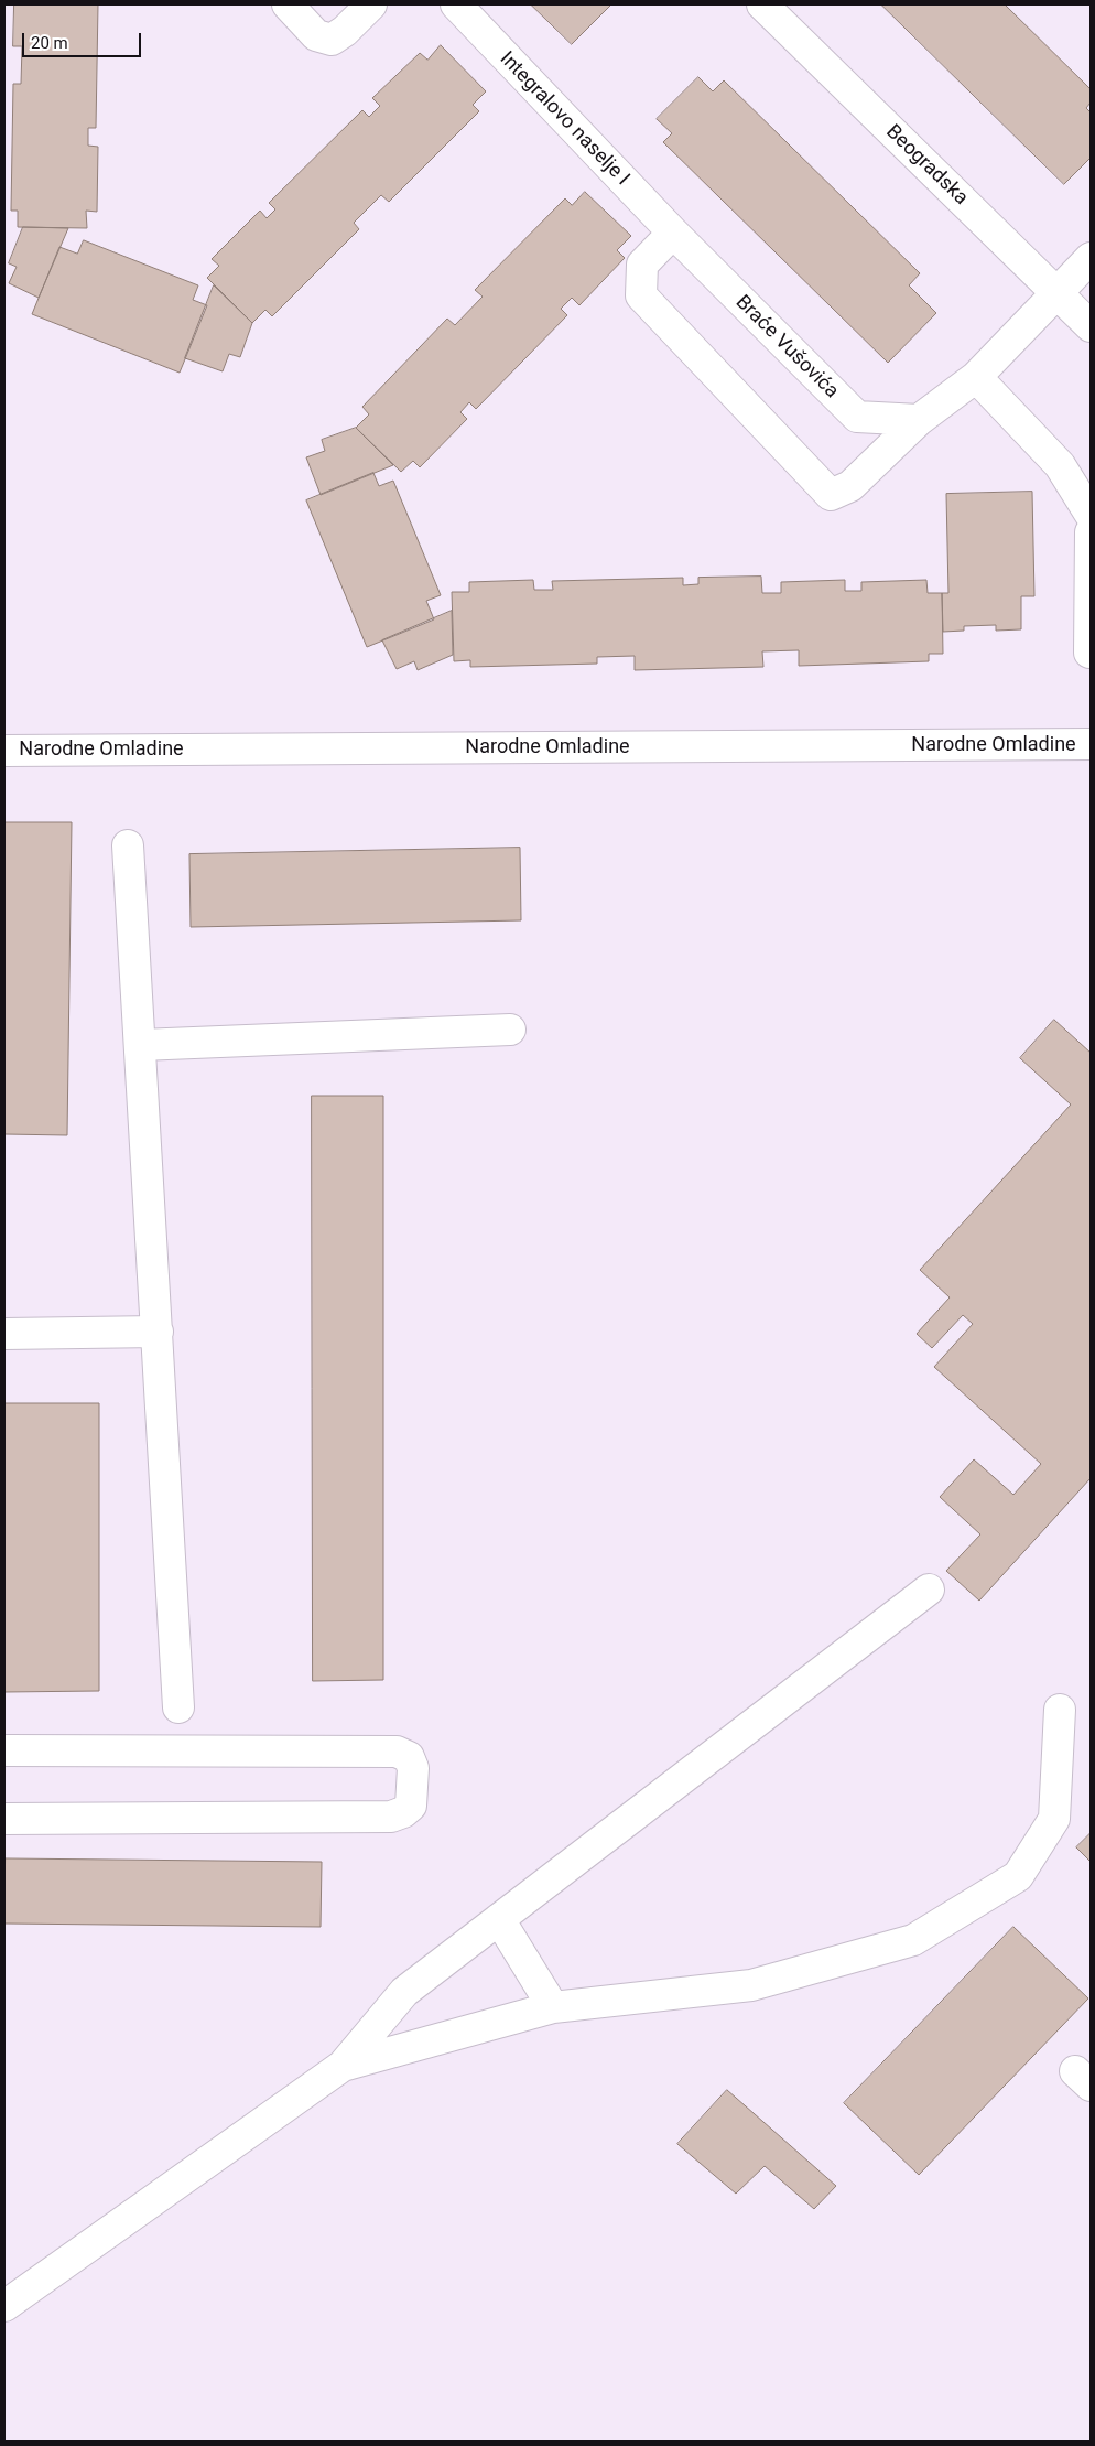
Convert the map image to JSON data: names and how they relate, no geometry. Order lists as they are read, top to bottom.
{
  "streets": {
    "street": [
      "Integralovo naselje I",
      "Beogradska",
      "Braće Vušovića",
      "Narodne Omladine"
    ]
  },
  "crossings": [
    ["Integralovo naselje I", "Braće Vušovića"]
  ],
  "scale_bar": "20 m"
}
